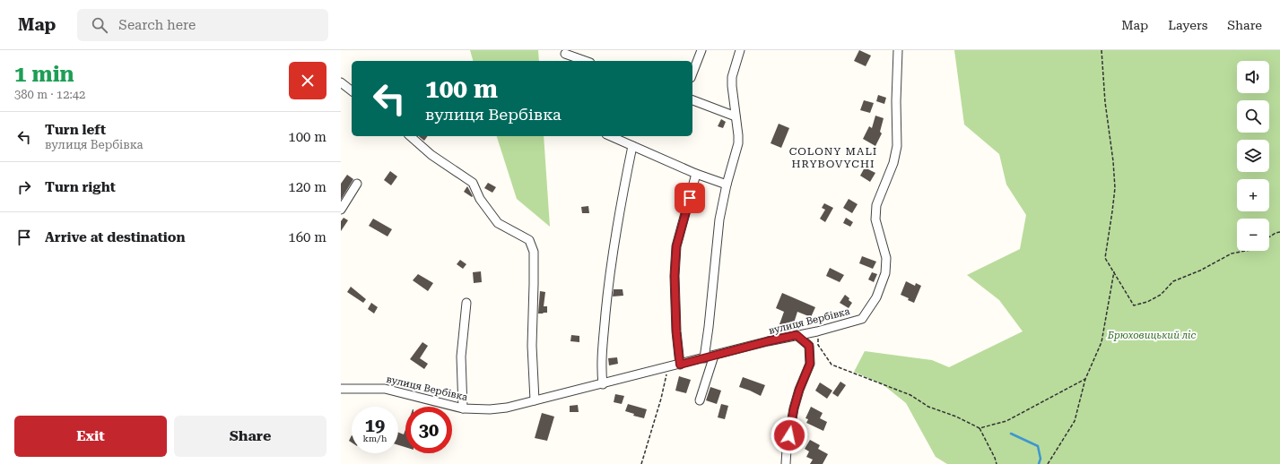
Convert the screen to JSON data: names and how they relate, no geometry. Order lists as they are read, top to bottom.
{
  "streets": {
    "street": ["вулиця Вербівка"]
  },
  "districts": ["COLONY MALI HRYBOVYCHI"],
  "parks": ["Брюховицький ліс"],
  "page": {
    "header": "Map",
    "search": "Search here",
    "nav": ["Map", "Layers", "Share"],
    "heading": ["1 min", "380 m · 12:42"],
    "map_buttons": ["+", "−"],
    "turn": ["100 m", "вулиця Вербівка"],
    "list": [
      {
        "name": "Turn left",
        "note": "вулиця Вербівка",
        "value": "100 m"
      },
      {
        "name": "Turn right",
        "value": "120 m"
      },
      {
        "name": "Arrive at destination",
        "value": "160 m"
      }
    ],
    "speed": "19 km/h",
    "limit": "30",
    "buttons": ["Exit", "Share"]
  }
}
